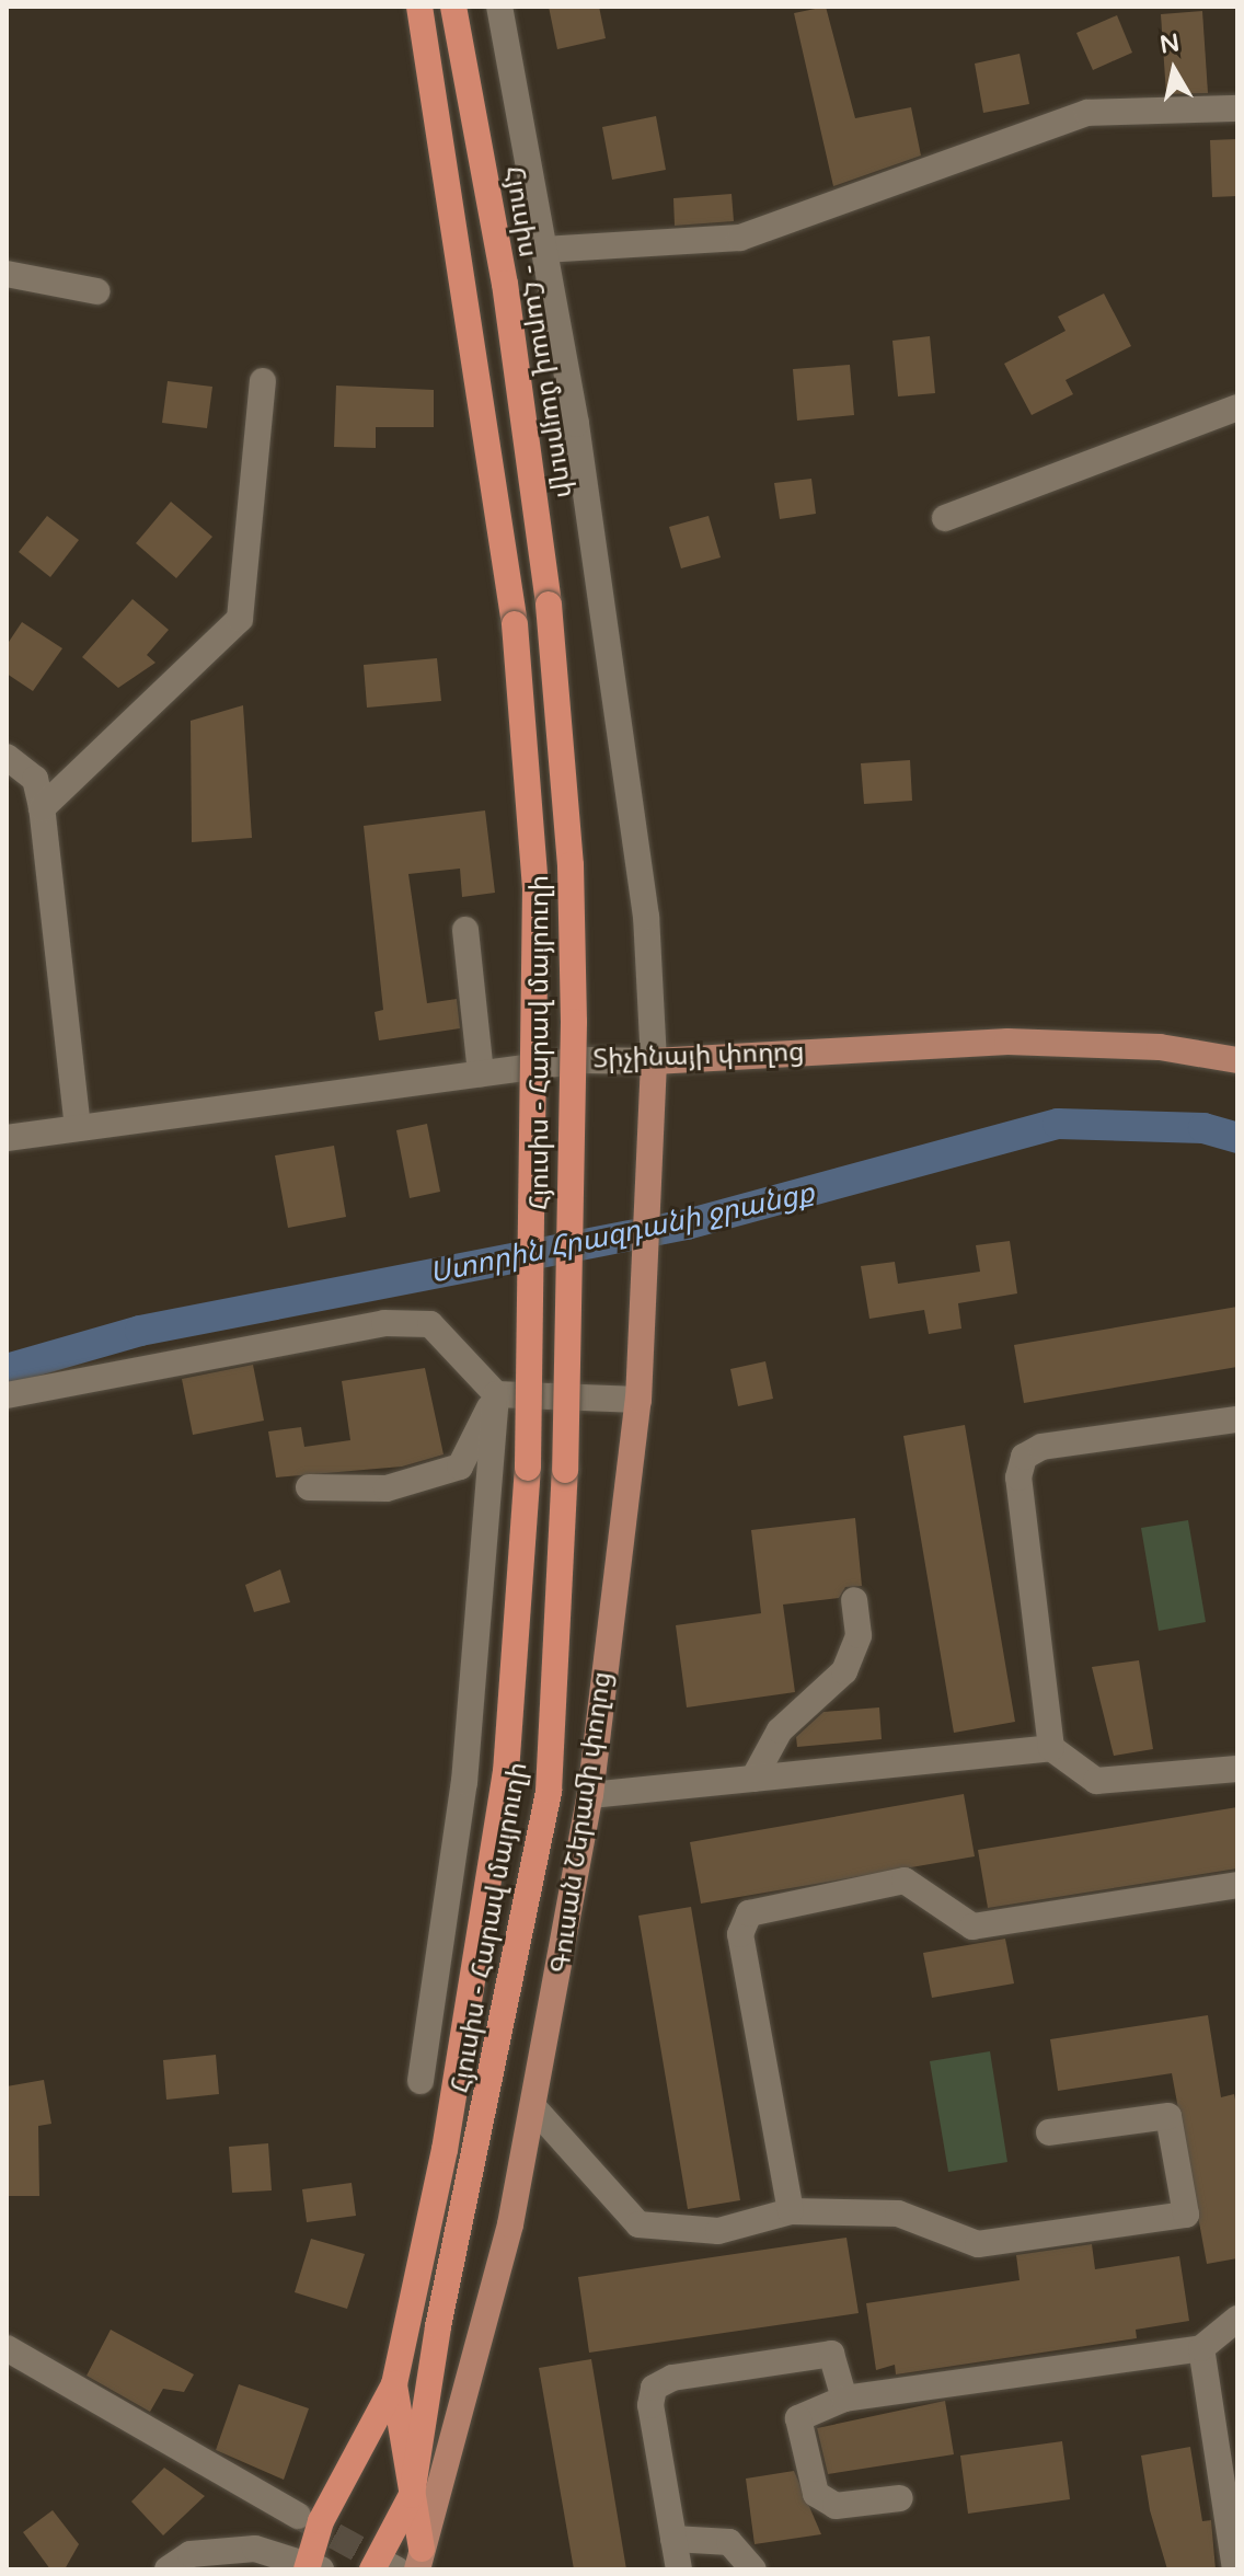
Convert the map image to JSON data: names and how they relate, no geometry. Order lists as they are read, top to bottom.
{
  "streets": {
    "highway": ["Հյուսիս - Հարավ մայրուղի"],
    "main road": ["Տիչինայի փողոց", "Գուսան Շերամի փողոց"]
  },
  "crossings": [
    ["Տիչինայի փողոց", "Գուսան Շերամի փողոց"]
  ],
  "water": ["Ստորին Հրազդանի ջրանցք"],
  "north": "top"
}
